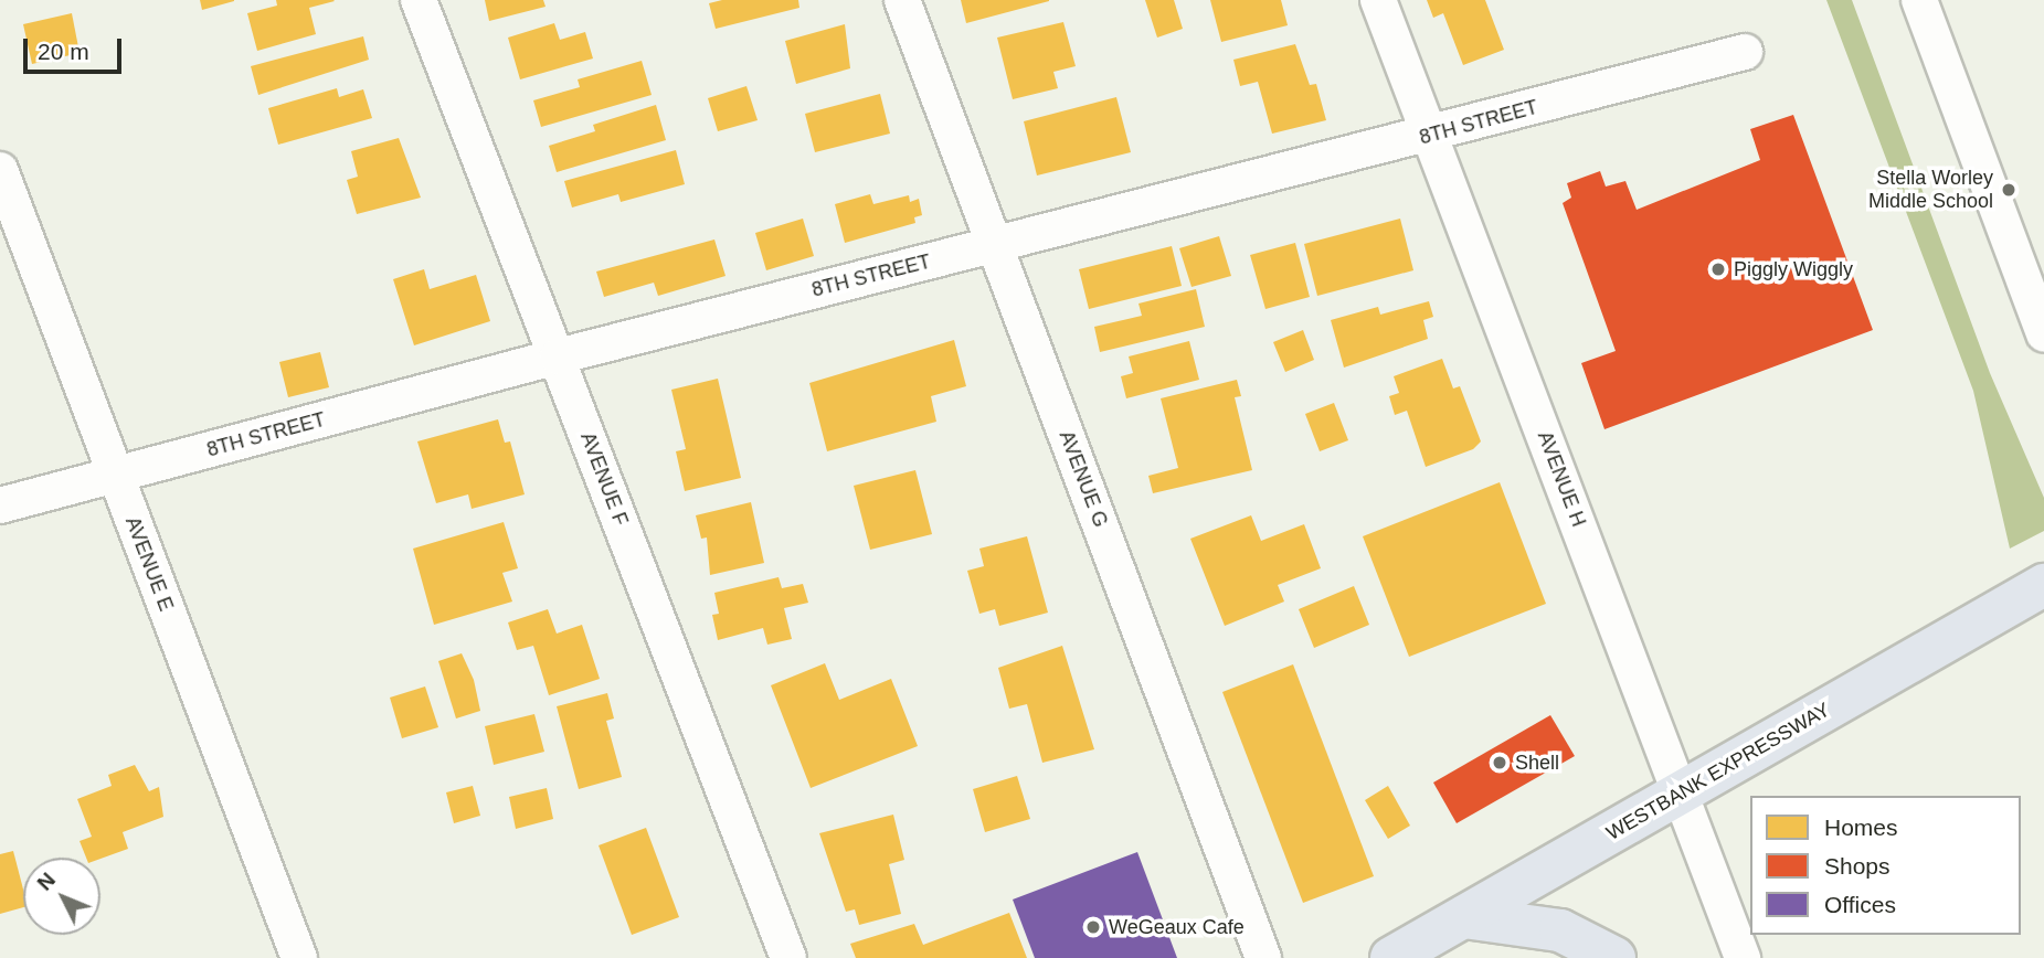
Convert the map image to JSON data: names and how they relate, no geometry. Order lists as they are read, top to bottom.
{
  "streets": {
    "highway": ["WESTBANK EXPRESSWAY"],
    "street": [
      "8TH STREET",
      "AVENUE F",
      "AVENUE G",
      "AVENUE H",
      "AVENUE E"
    ]
  },
  "crossings": [
    ["8TH STREET", "AVENUE F"],
    ["8TH STREET", "AVENUE G"],
    ["8TH STREET", "AVENUE H"],
    ["8TH STREET", "AVENUE E"],
    ["AVENUE H", "WESTBANK EXPRESSWAY"]
  ],
  "places": [
    "Stella Worley Middle School",
    "Piggly Wiggly",
    "Shell",
    "WeGeaux Cafe"
  ],
  "legend": ["Homes", "Shops", "Offices"],
  "scale_bar": "20 m",
  "north": "top left"
}
